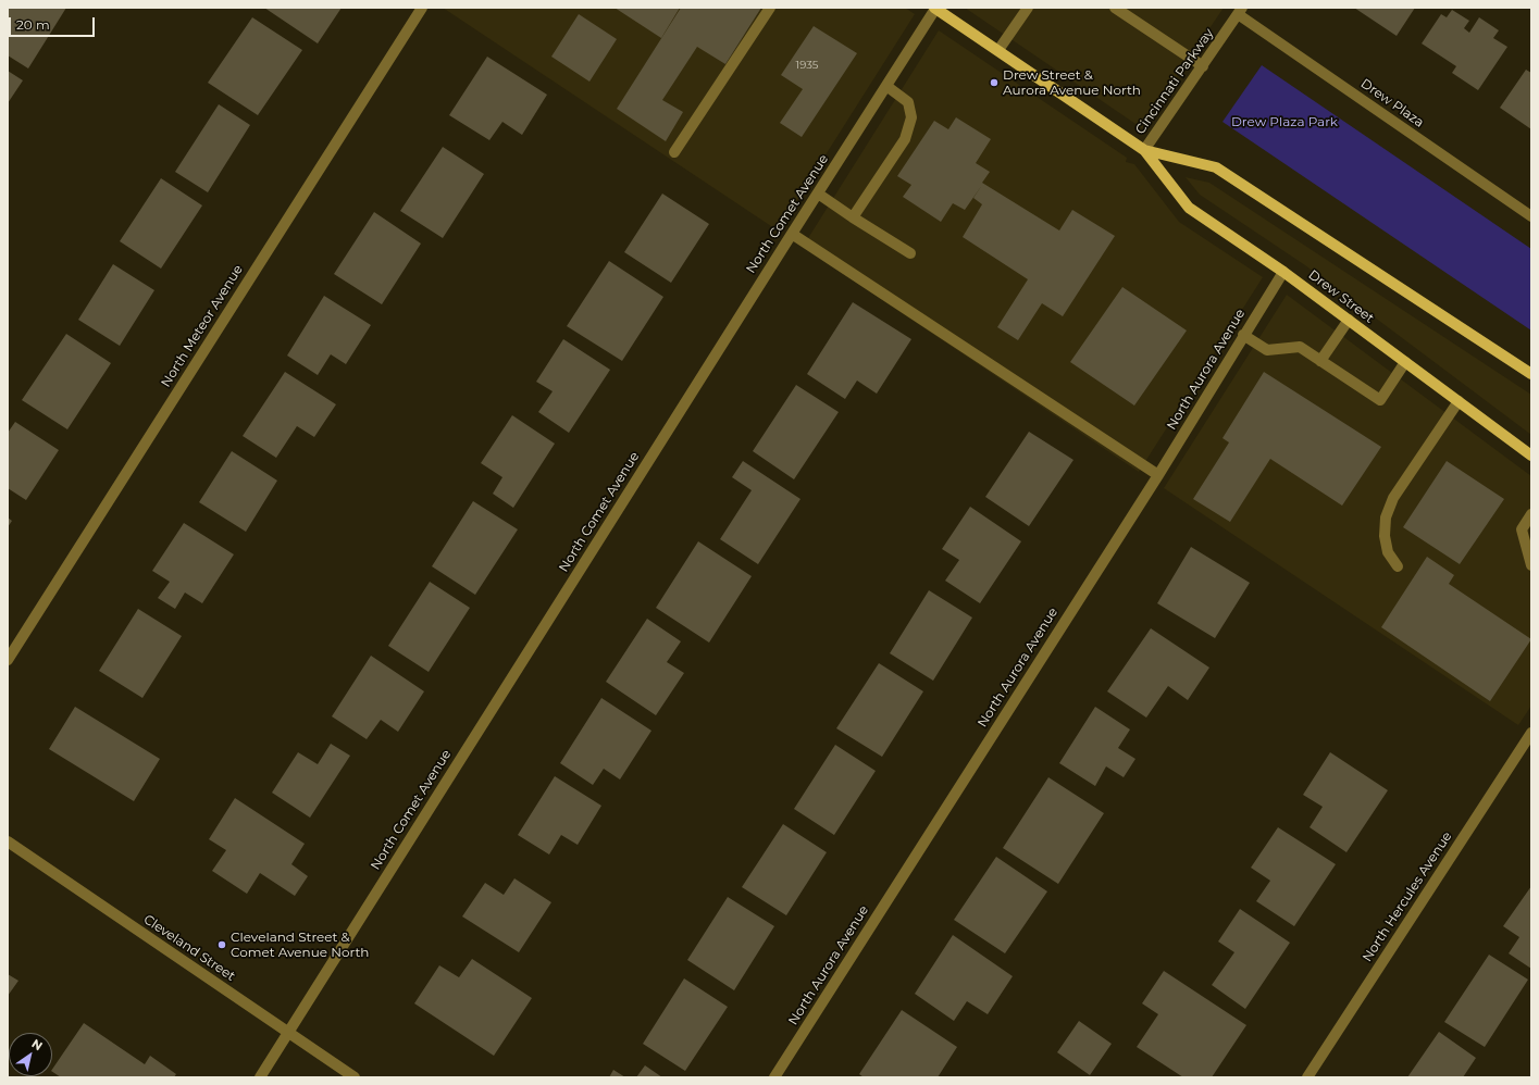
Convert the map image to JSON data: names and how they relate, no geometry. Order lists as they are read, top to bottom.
{
  "streets": {
    "main road": ["Drew Street"],
    "street": [
      "Cincinnati Parkway",
      "Drew Plaza",
      "North Comet Avenue",
      "North Meteor Avenue",
      "North Aurora Avenue",
      "North Hercules Avenue",
      "Cleveland Street"
    ]
  },
  "crossings": [
    ["Cincinnati Parkway", "Drew Plaza"],
    ["Cincinnati Parkway", "Drew Street"],
    ["North Comet Avenue", "Drew Street"],
    ["North Comet Avenue", "Cleveland Street"],
    ["Drew Street", "North Aurora Avenue"]
  ],
  "parks": ["Drew Plaza Park"],
  "places": ["Drew Street & Aurora Avenue North", "Cleveland Street & Comet Avenue North"],
  "house_numbers": ["1935"],
  "scale_bar": "20 m",
  "north": "top right"
}
